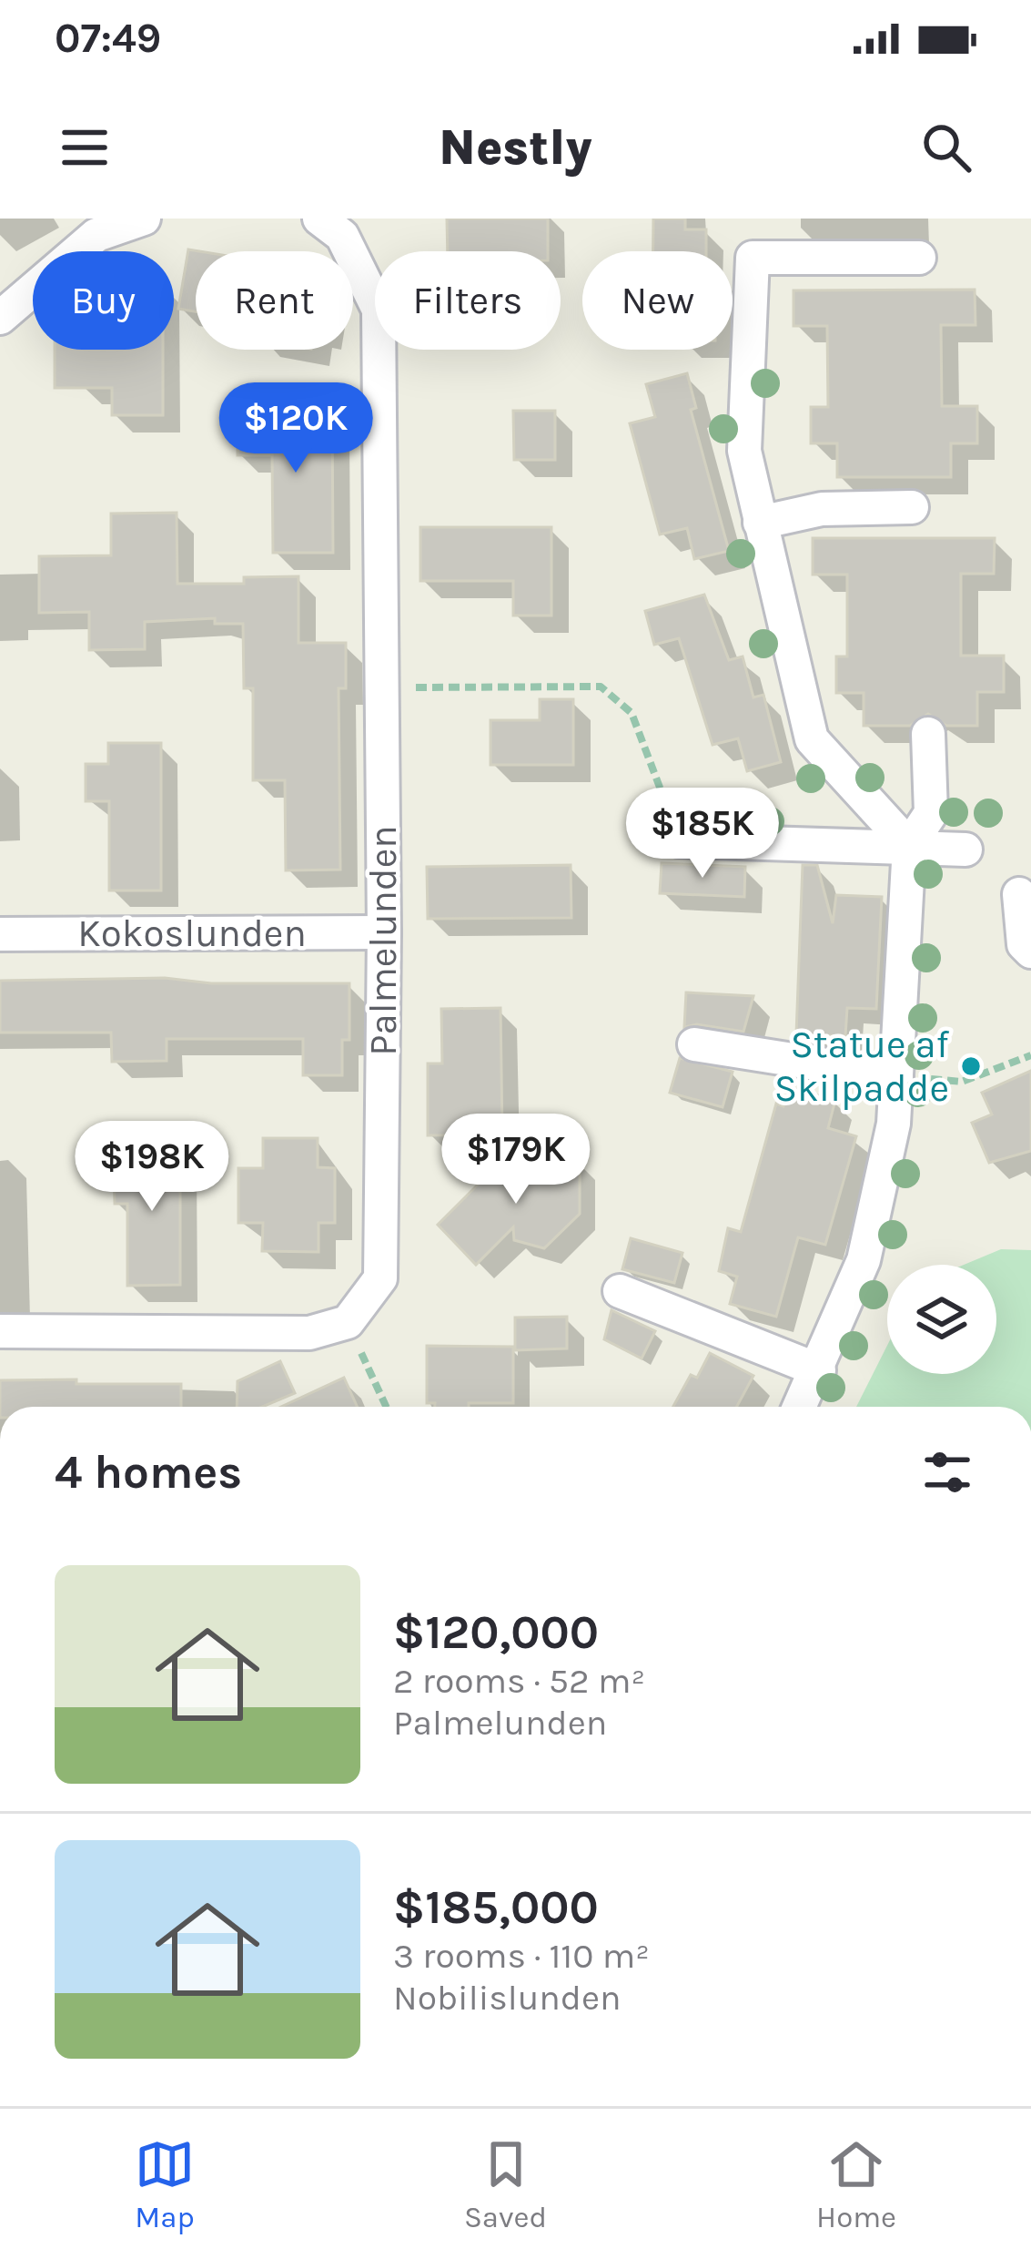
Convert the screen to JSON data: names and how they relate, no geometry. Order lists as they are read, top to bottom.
{
  "streets": {
    "street": ["Kokoslunden", "Palmelunden"]
  },
  "crossings": [
    ["Kokoslunden", "Palmelunden"]
  ],
  "places": ["Statue af Skilpadde"],
  "page": {
    "status": "07:49",
    "header": "Nestly",
    "chip": [
      "Buy",
      "Rent",
      "Filters",
      "New"
    ],
    "price": [
      "$120K",
      "$185K",
      "$179K",
      "$198K"
    ],
    "heading": "4 homes",
    "list": [
      {
        "name": "$120,000",
        "note": "2 rooms · 52 m² · Palmelunden"
      },
      {
        "name": "$185,000",
        "note": "3 rooms · 110 m² · Nobilislunden"
      }
    ],
    "tabs": ["Map", "Saved", "Home"]
  }
}
